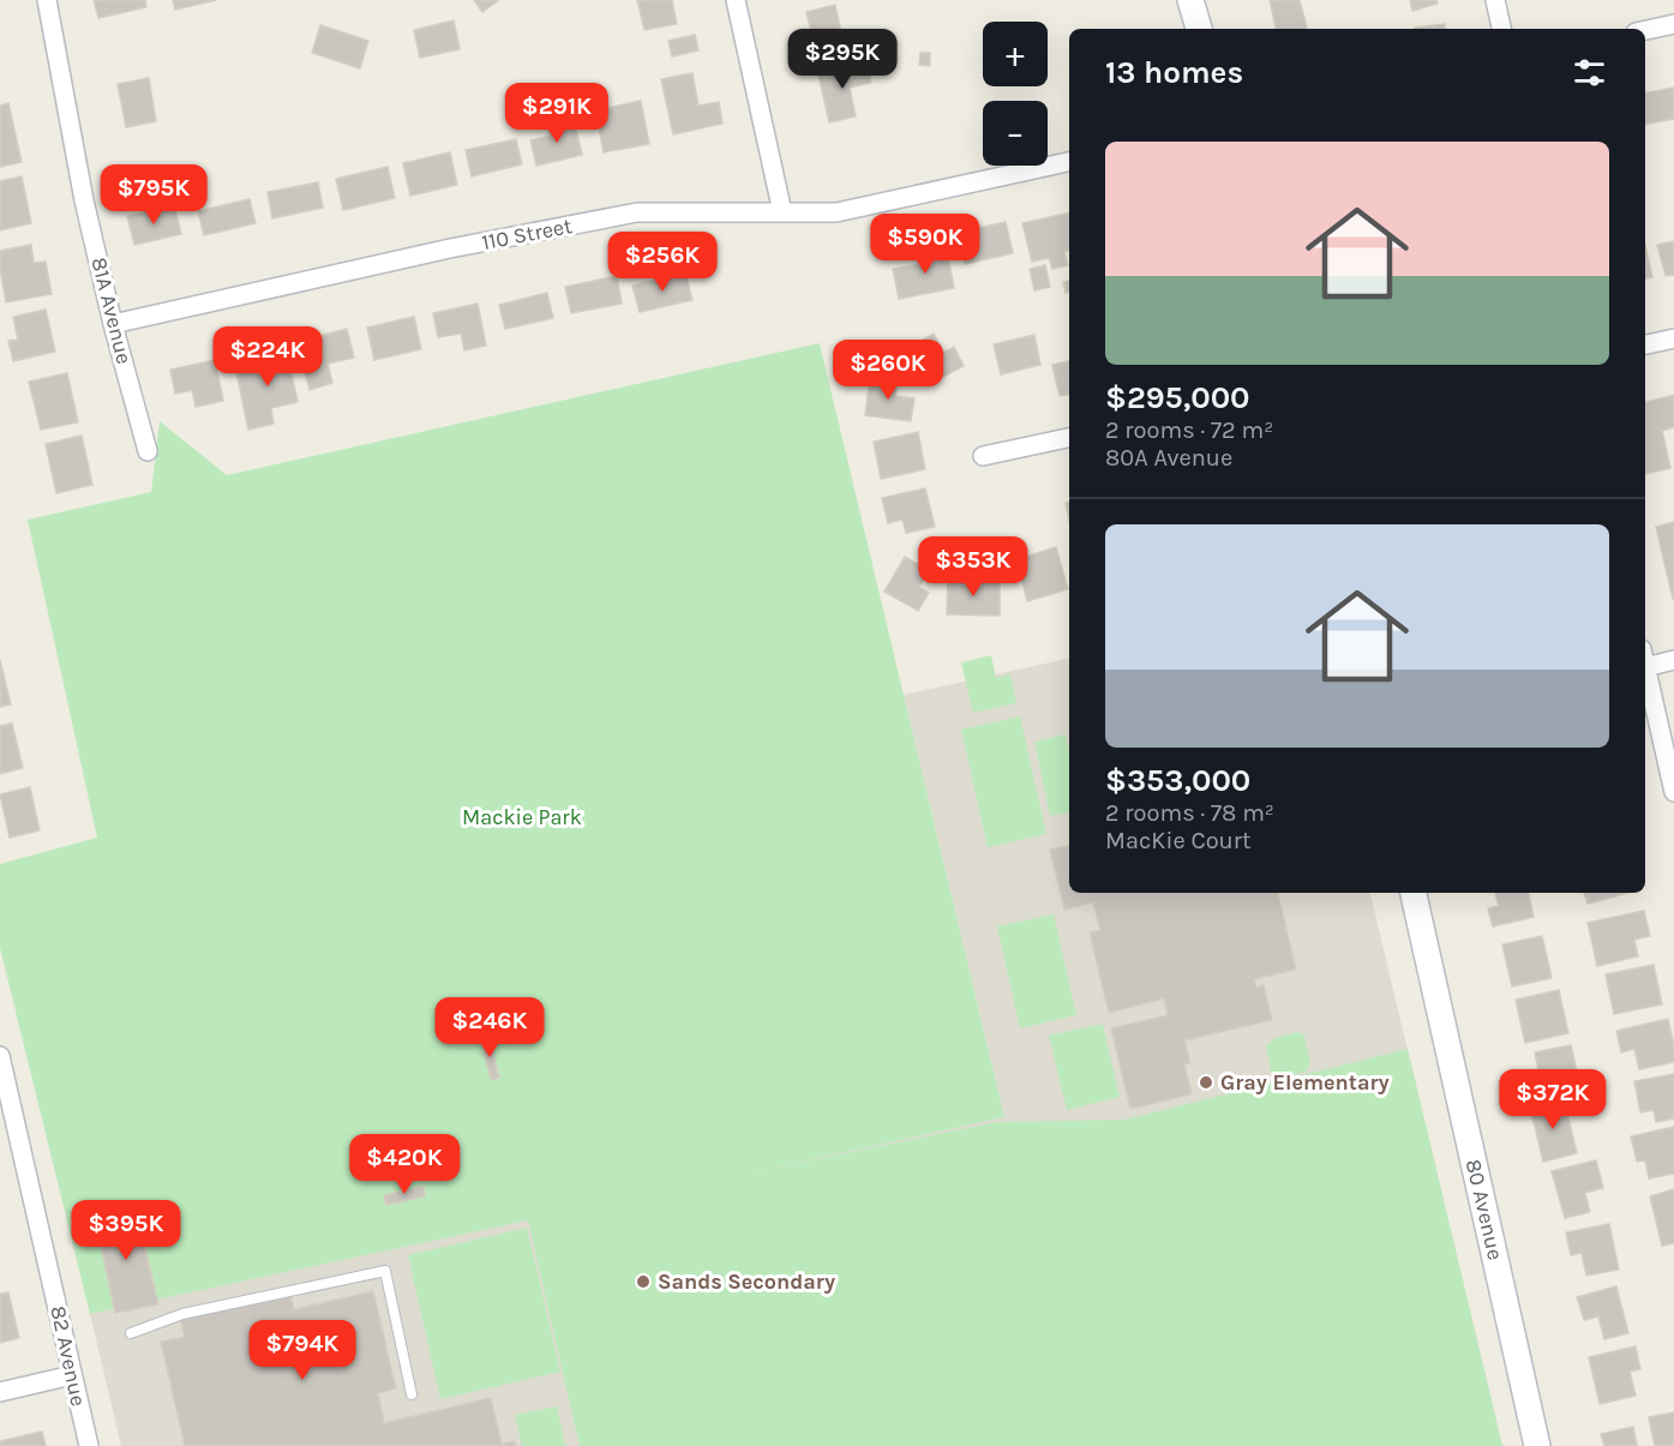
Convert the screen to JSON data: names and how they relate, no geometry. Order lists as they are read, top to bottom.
{
  "streets": {
    "street": [
      "110 Street",
      "81A Avenue",
      "80 Avenue",
      "82 Avenue"
    ]
  },
  "crossings": [
    ["110 Street", "81A Avenue"]
  ],
  "parks": ["Mackie Park"],
  "places": ["Gray Elementary", "Sands Secondary"],
  "page": {
    "map_buttons": ["+", "−"],
    "price": [
      "$295K",
      "$291K",
      "$795K",
      "$590K",
      "$256K",
      "$224K",
      "$260K",
      "$353K",
      "$246K",
      "$372K",
      "$420K",
      "$395K",
      "$794K"
    ],
    "heading": "13 homes",
    "list": [
      {
        "name": "$295,000",
        "note": "2 rooms · 72 m² · 80A Avenue"
      },
      {
        "name": "$353,000",
        "note": "2 rooms · 78 m² · MacKie Court"
      }
    ]
  }
}
